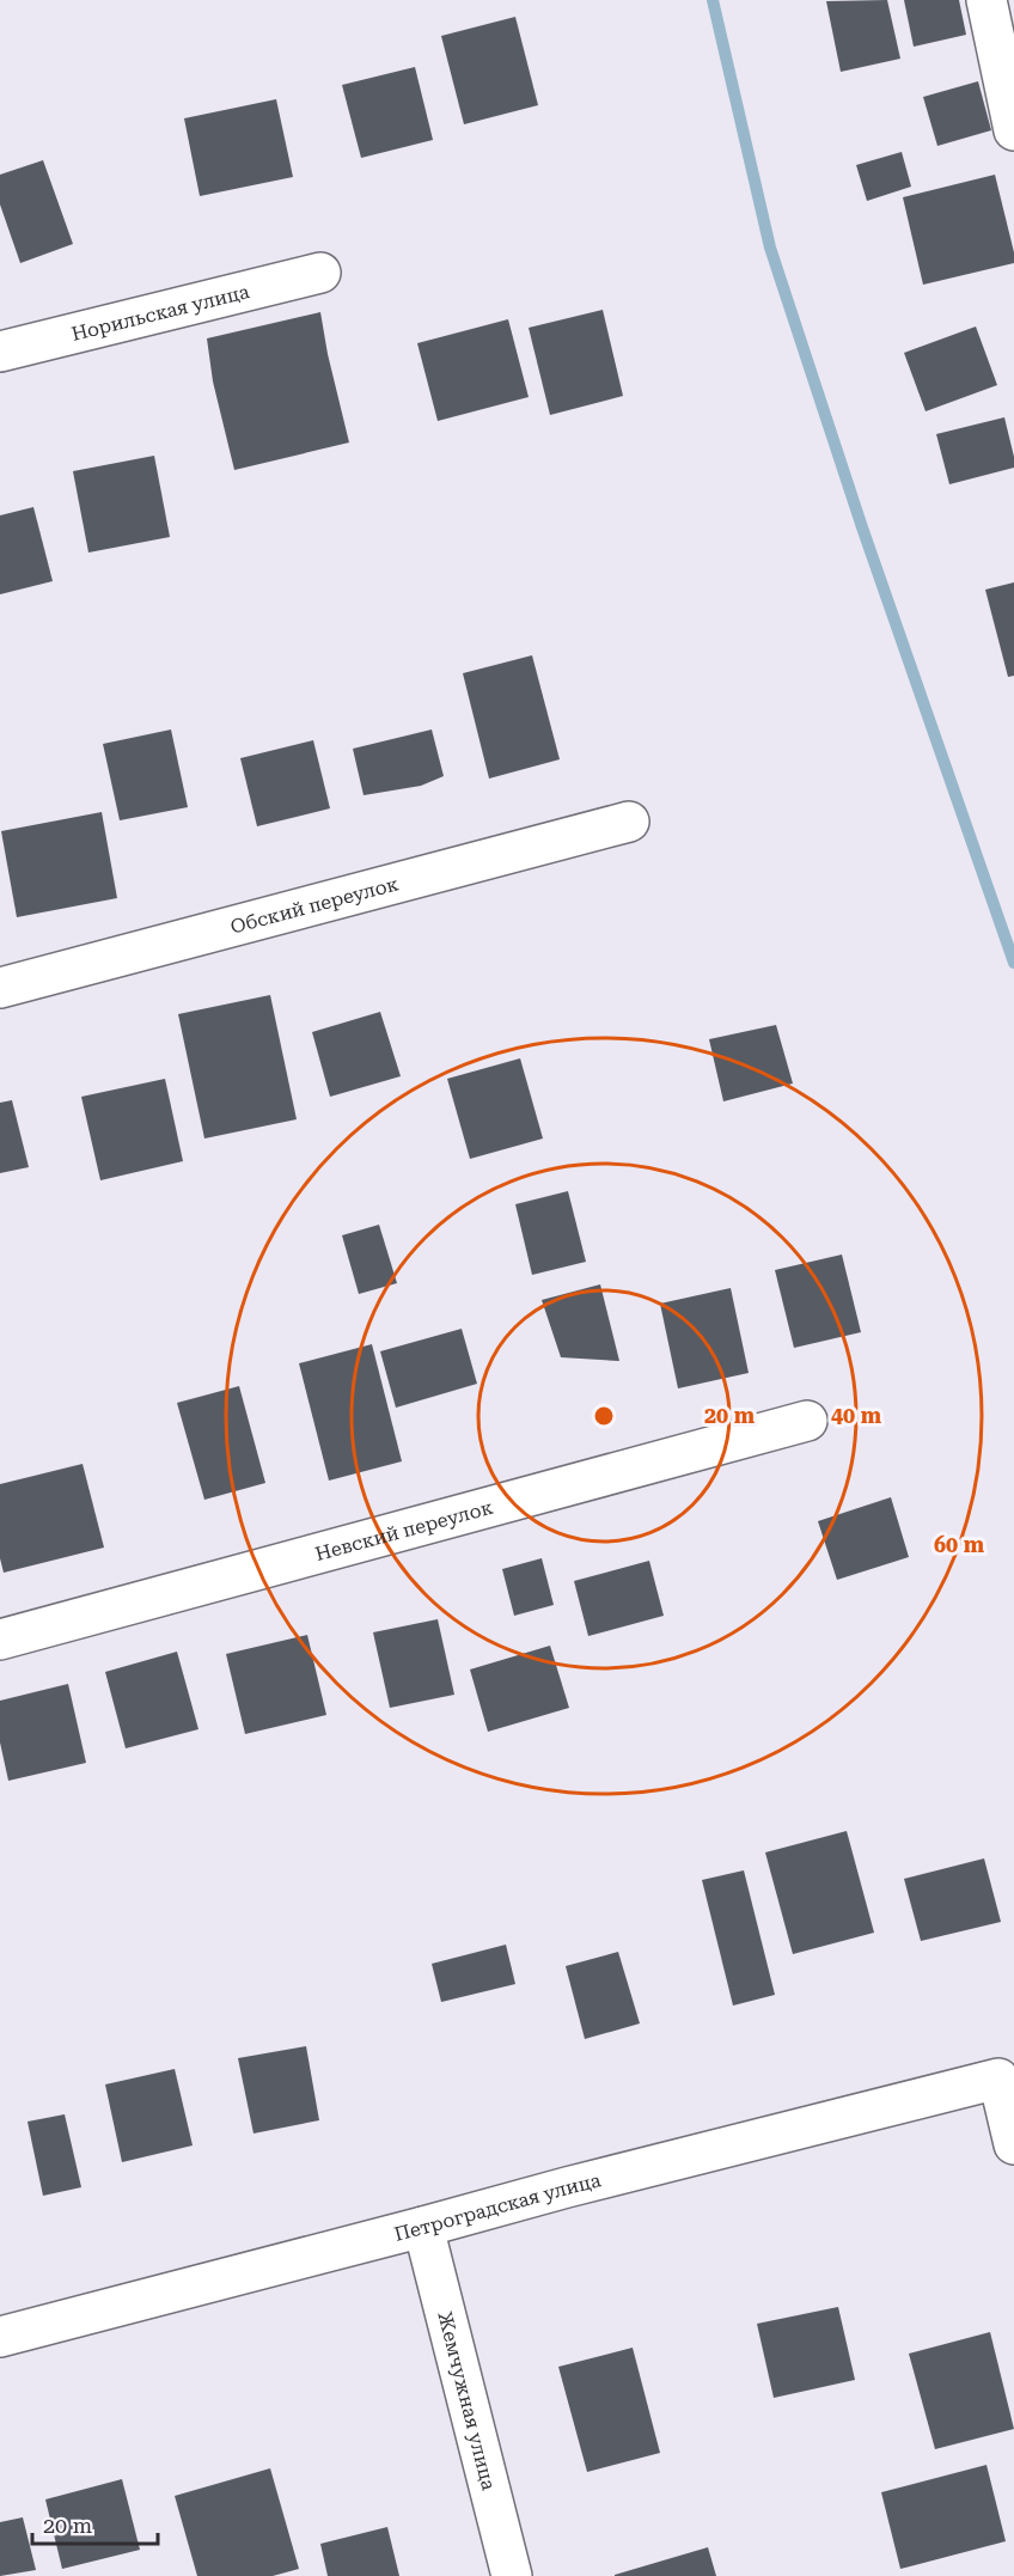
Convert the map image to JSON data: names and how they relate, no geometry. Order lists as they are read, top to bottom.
{
  "streets": {
    "street": [
      "Норильская улица",
      "Обский переулок",
      "Невский переулок",
      "Петроградская улица",
      "Жемчужная улица"
    ]
  },
  "crossings": [
    ["Петроградская улица", "Жемчужная улица"]
  ],
  "scale_bar": "20 m",
  "rings": ["20 m", "40 m", "60 m"]
}
